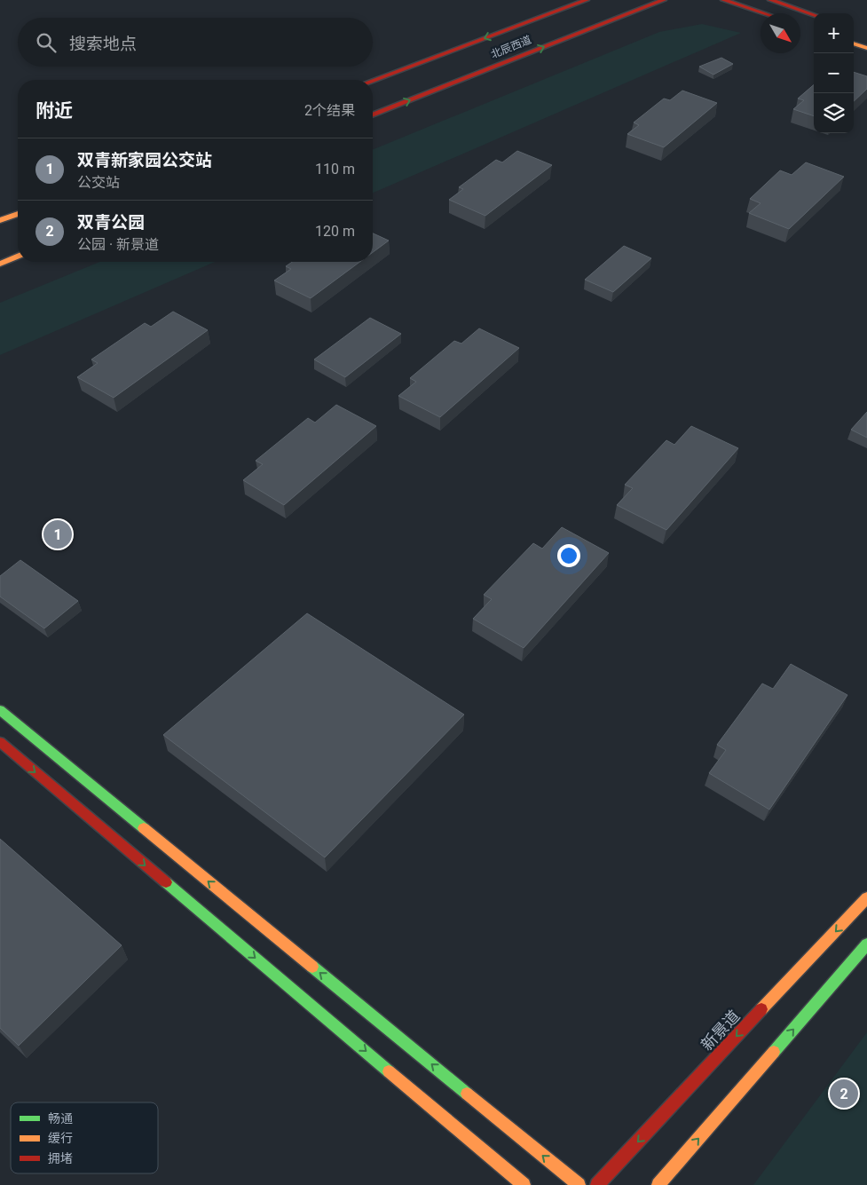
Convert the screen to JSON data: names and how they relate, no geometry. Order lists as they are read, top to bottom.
{
  "streets": {
    "street": ["北辰西道", "新景道"]
  },
  "legend": ["畅通", "缓行", "拥堵"],
  "north": "bottom right",
  "page": {
    "map_buttons": ["+", "−"],
    "search": "搜索地点",
    "heading": ["附近", "2个结果"],
    "list": [
      {
        "mark": "1",
        "name": "双青新家园公交站",
        "note": "公交站",
        "value": "110 m"
      },
      {
        "mark": "2",
        "name": "双青公园",
        "note": "公园 · 新景道",
        "value": "120 m"
      }
    ],
    "pins": ["1", "2"]
  }
}
